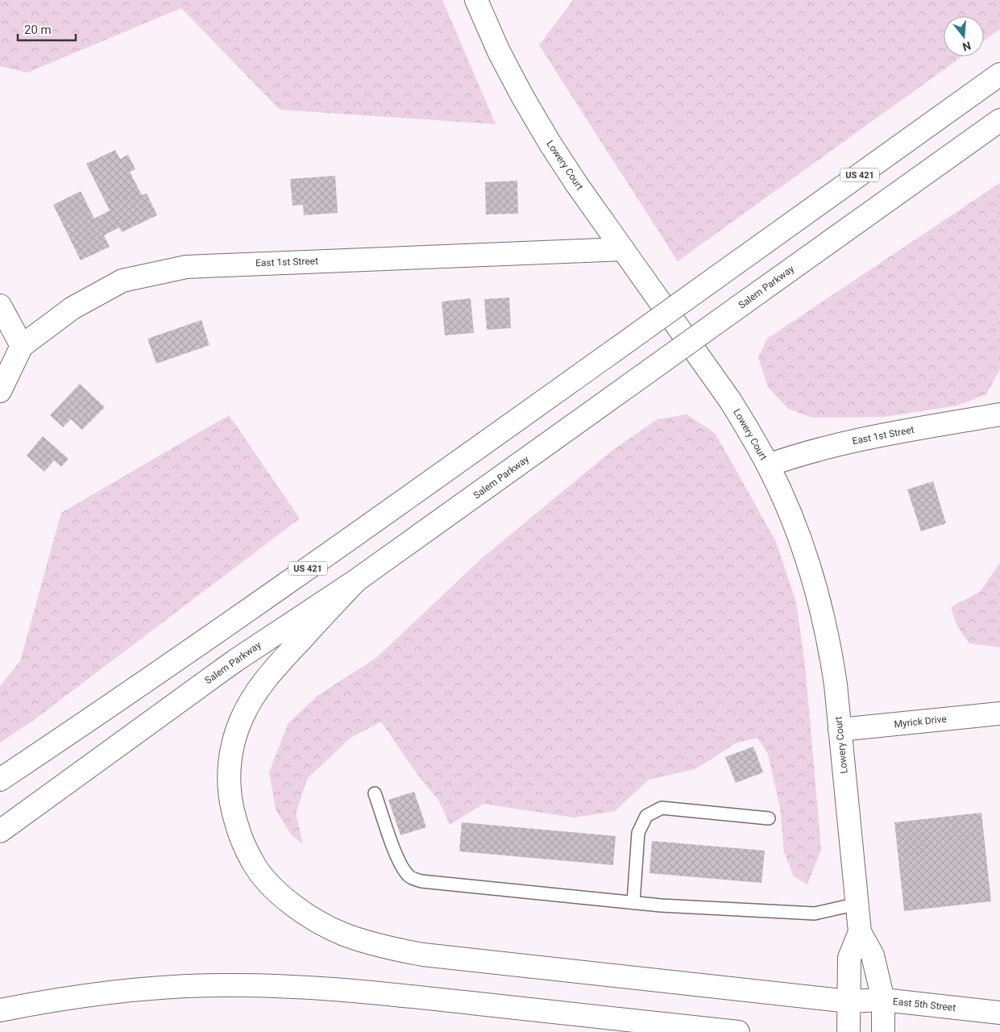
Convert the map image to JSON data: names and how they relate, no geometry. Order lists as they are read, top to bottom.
{
  "streets": {
    "main road": [
      "Lowery Court",
      "US 421",
      "East 1st Street",
      "Salem Parkway",
      "Myrick Drive",
      "East 5th Street"
    ]
  },
  "crossings": [
    ["Lowery Court", "East 1st Street"],
    ["Lowery Court", "Myrick Drive"],
    ["Lowery Court", "East 5th Street"],
    ["Salem Parkway", "East 5th Street"]
  ],
  "scale_bar": "20 m",
  "north": "bottom"
}
